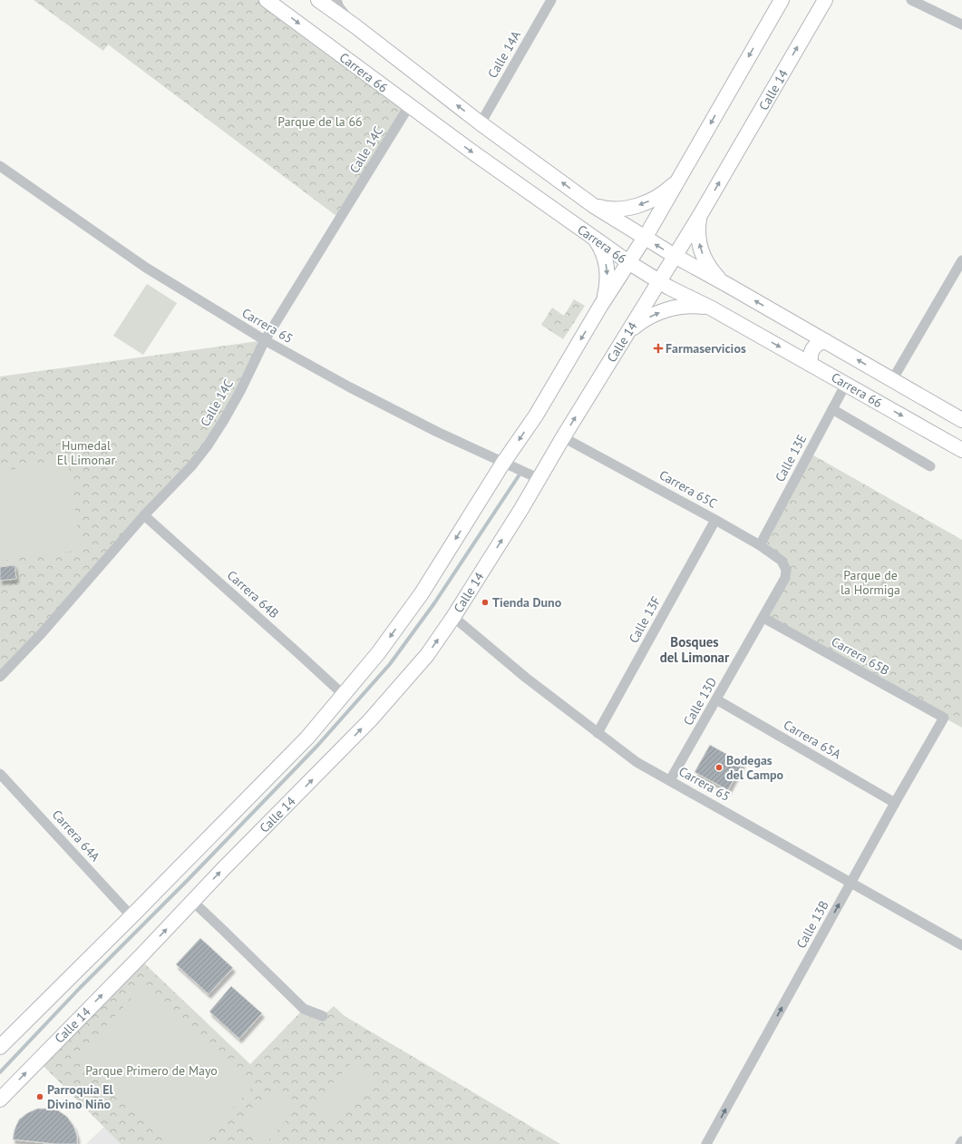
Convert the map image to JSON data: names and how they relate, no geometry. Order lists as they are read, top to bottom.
{
  "streets": {
    "street": [
      "Calle 14A",
      "Carrera 66",
      "Calle 14",
      "Calle 14C",
      "Carrera 65",
      "Calle 13E",
      "Carrera 65C",
      "Carrera 64B",
      "Calle 13F",
      "Carrera 65B",
      "Calle 13D",
      "Carrera 65A",
      "Carrera 64A",
      "Calle 13B"
    ]
  },
  "crossings": [
    ["Calle 14A", "Carrera 66"],
    ["Carrera 66", "Calle 14"],
    ["Carrera 66", "Calle 14C"],
    ["Carrera 66", "Calle 13E"],
    ["Calle 14", "Carrera 65"],
    ["Calle 14", "Carrera 65C"],
    ["Calle 14C", "Carrera 65"],
    ["Calle 14C", "Carrera 64B"],
    ["Carrera 65", "Calle 13F"],
    ["Carrera 65", "Calle 13D"],
    ["Carrera 65", "Calle 13B"],
    ["Calle 13E", "Carrera 65C"],
    ["Carrera 65C", "Calle 13F"],
    ["Carrera 65C", "Calle 13D"],
    ["Carrera 65B", "Calle 13D"],
    ["Carrera 65B", "Calle 13B"],
    ["Calle 13D", "Carrera 65A"],
    ["Carrera 65A", "Calle 13B"]
  ],
  "one_way": ["Calle 13B"],
  "districts": ["Bosques del Limonar"],
  "parks": [
    "Parque de la 66",
    "Humedal El Limonar",
    "Parque de la Hormiga",
    "Parque Primero de Mayo"
  ],
  "places": {
    "health": ["Farmaservicios"],
    "other": ["Tienda Duno", "Bodegas del Campo", "Parroquia El Divino Niño"]
  }
}
